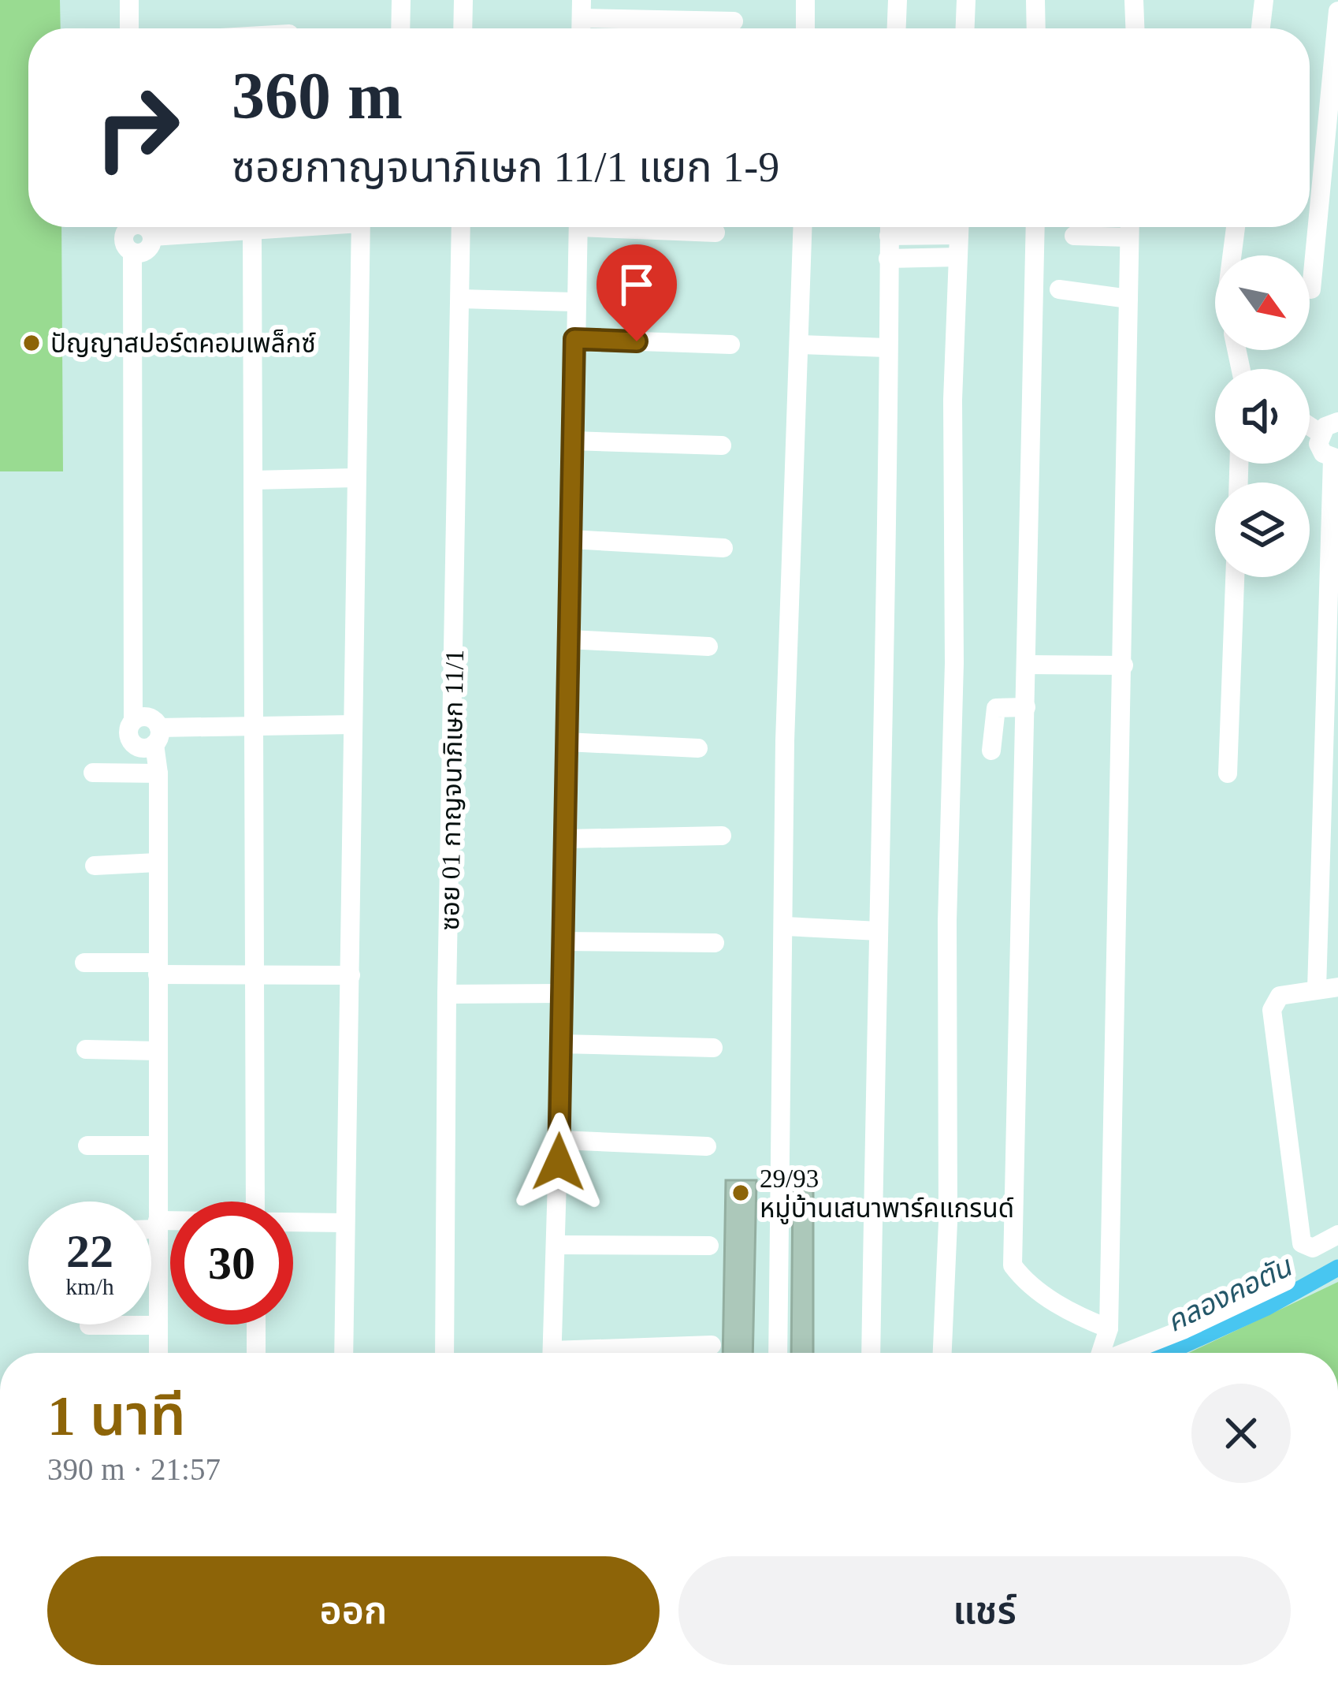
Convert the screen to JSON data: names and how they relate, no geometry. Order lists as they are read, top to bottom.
{
  "streets": {
    "street": ["ซอย 01 กาญจนาภิเษก 11/1"]
  },
  "water": ["คลองคอตัน"],
  "places": ["ปัญญาสปอร์ตคอมเพล็กซ์", "29/93 หมู่บ้านเสนาพาร์คแกรนด์"],
  "north": "bottom right",
  "page": {
    "turn": ["360 m", "ซอยกาญจนาภิเษก 11/1 แยก 1-9"],
    "speed": "22 km/h",
    "limit": "30",
    "heading": ["1 นาที", "390 m · 21:57"],
    "buttons": ["ออก", "แชร์"]
  }
}
